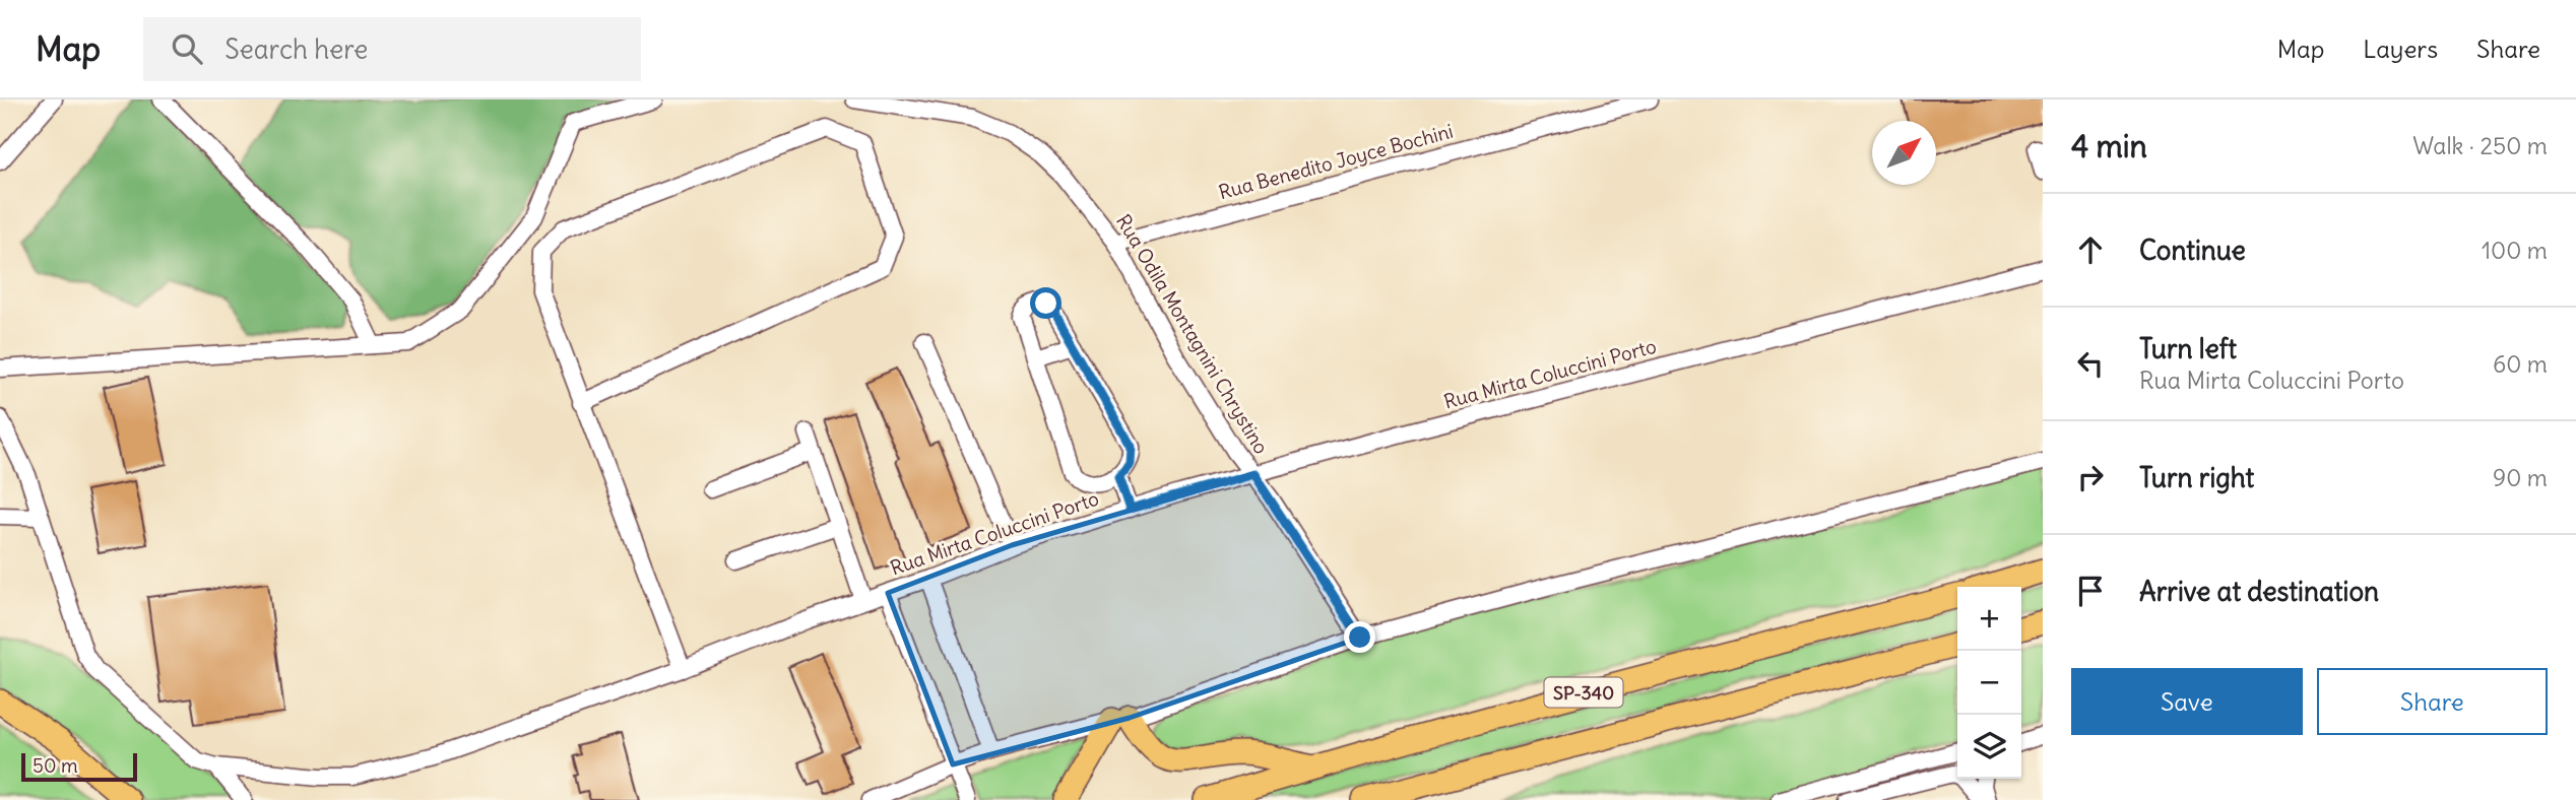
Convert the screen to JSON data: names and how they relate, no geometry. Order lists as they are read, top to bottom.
{
  "streets": {
    "highway": ["SP-340"],
    "street": ["Rua Benedito Joyce Bochini", "Rua Odila Montagnini Chrystino", "Rua Mirta Coluccini Porto"]
  },
  "crossings": [
    ["Rua Benedito Joyce Bochini", "Rua Odila Montagnini Chrystino"],
    ["Rua Odila Montagnini Chrystino", "Rua Mirta Coluccini Porto"]
  ],
  "scale_bar": "50 m",
  "north": "top right",
  "page": {
    "header": "Map",
    "search": "Search here",
    "nav": ["Map", "Layers", "Share"],
    "heading": ["4 min", "Walk · 250 m"],
    "list": [
      ["Continue", "100 m"],
      ["Turn left", "Rua Mirta Coluccini Porto", "60 m"],
      ["Turn right", "90 m"],
      "Arrive at destination"
    ],
    "map_buttons": ["+", "−"],
    "buttons": ["Save", "Share"],
    "scale": "50 m"
  }
}
